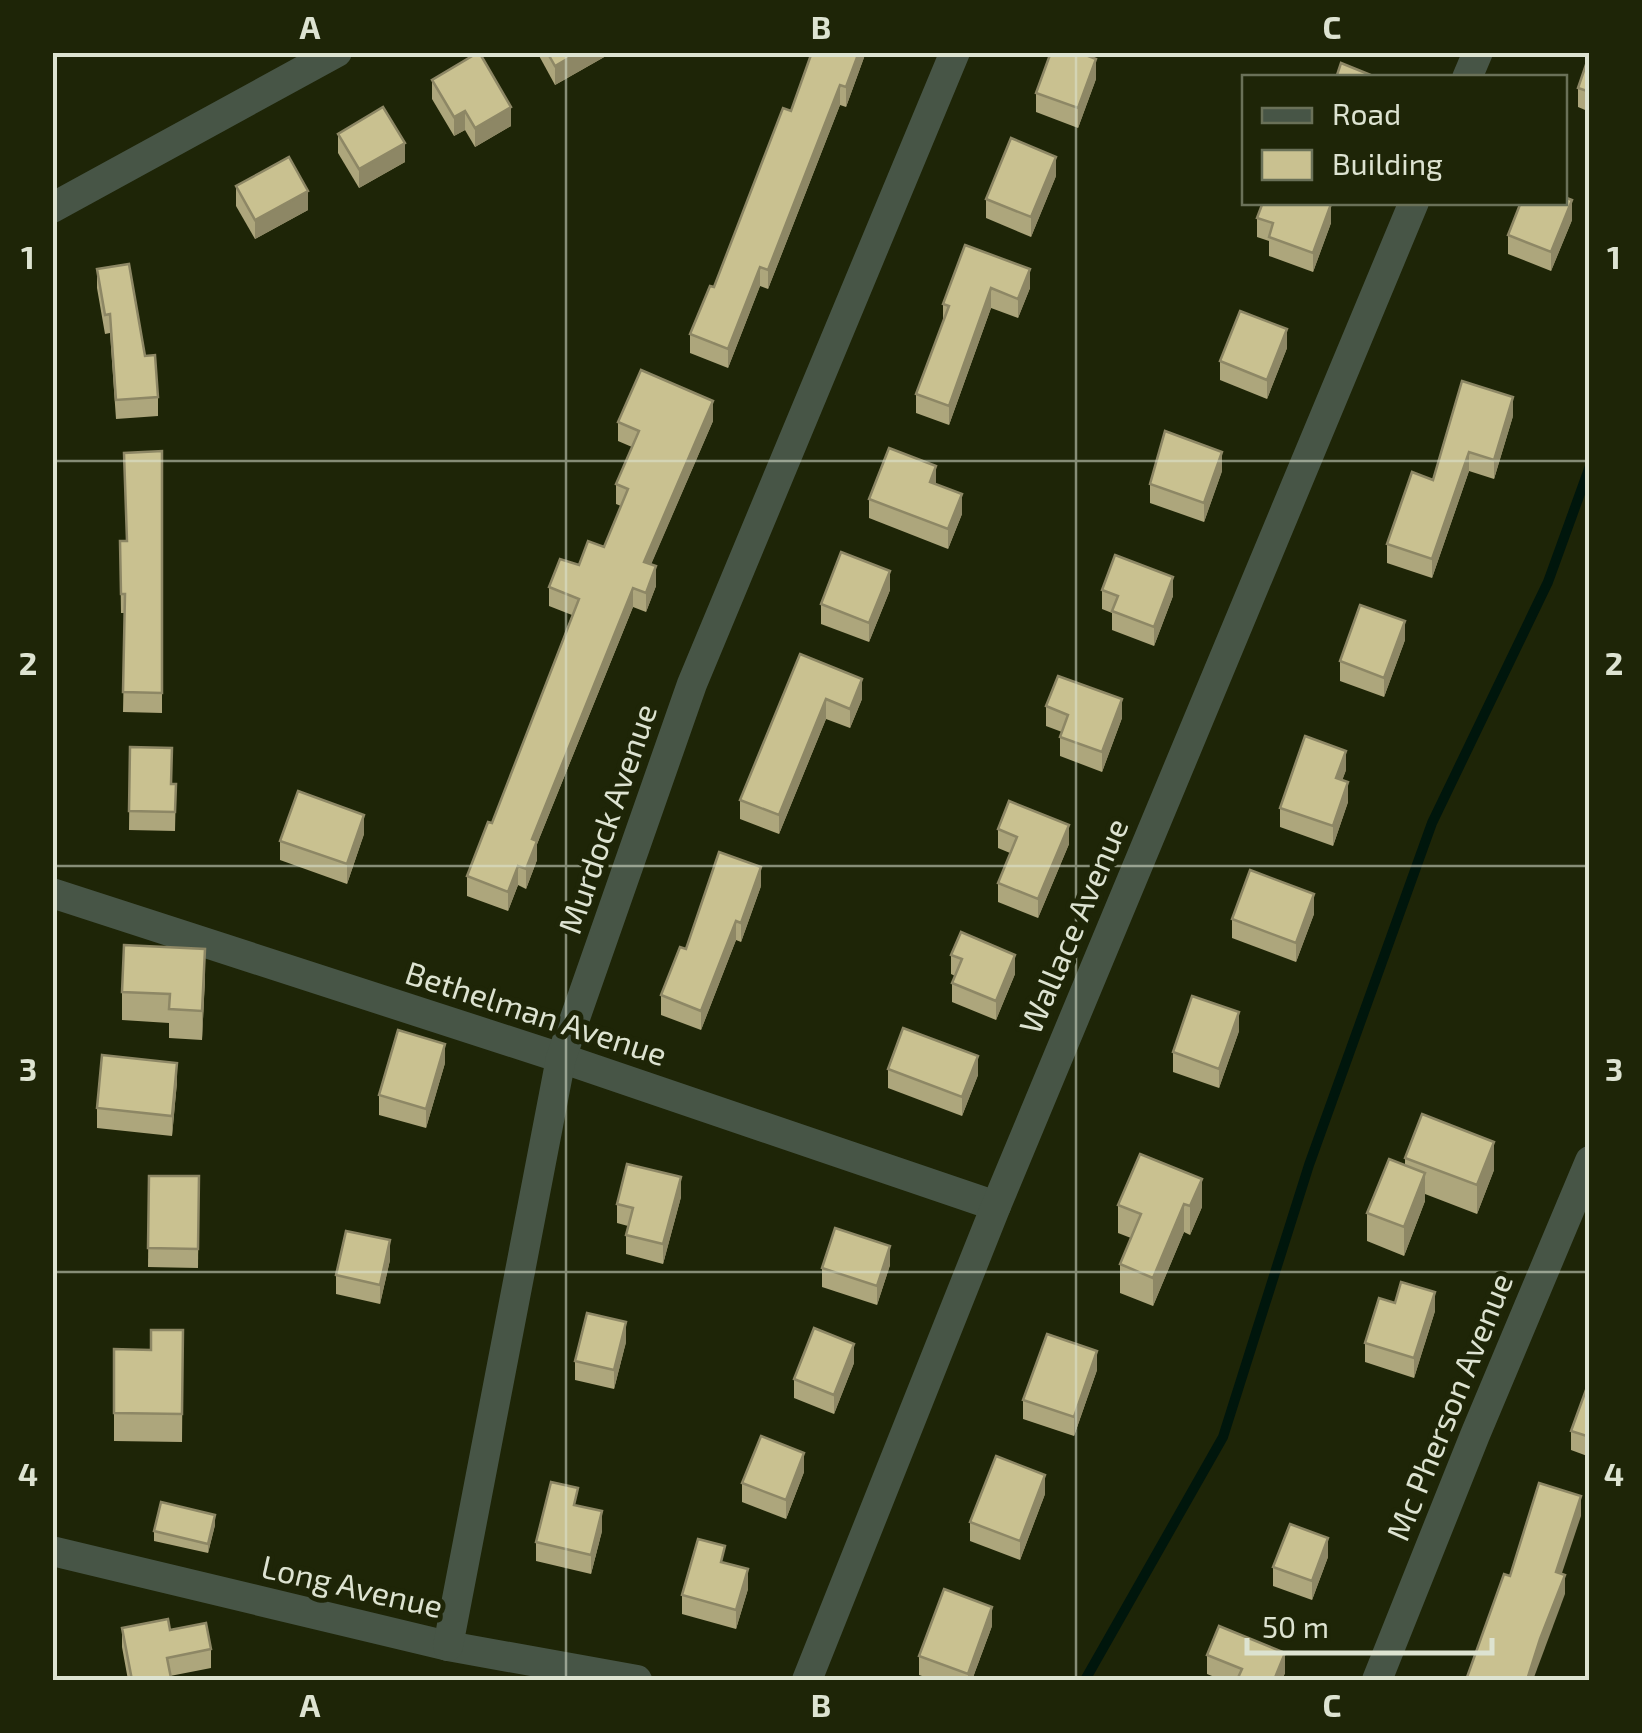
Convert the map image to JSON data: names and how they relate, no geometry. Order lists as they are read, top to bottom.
{
  "streets": {
    "street": [
      "Murdock Avenue",
      "Wallace Avenue",
      "Bethelman Avenue",
      "Mc Pherson Avenue",
      "Long Avenue"
    ]
  },
  "crossings": [
    ["Murdock Avenue", "Bethelman Avenue"],
    ["Murdock Avenue", "Long Avenue"],
    ["Wallace Avenue", "Bethelman Avenue"]
  ],
  "legend": ["Road", "Building"],
  "scale_bar": "50 m",
  "grid": {
    "columns": ["A", "B", "C"],
    "rows": [
      "1",
      "2",
      "3",
      "4"
    ]
  }
}
